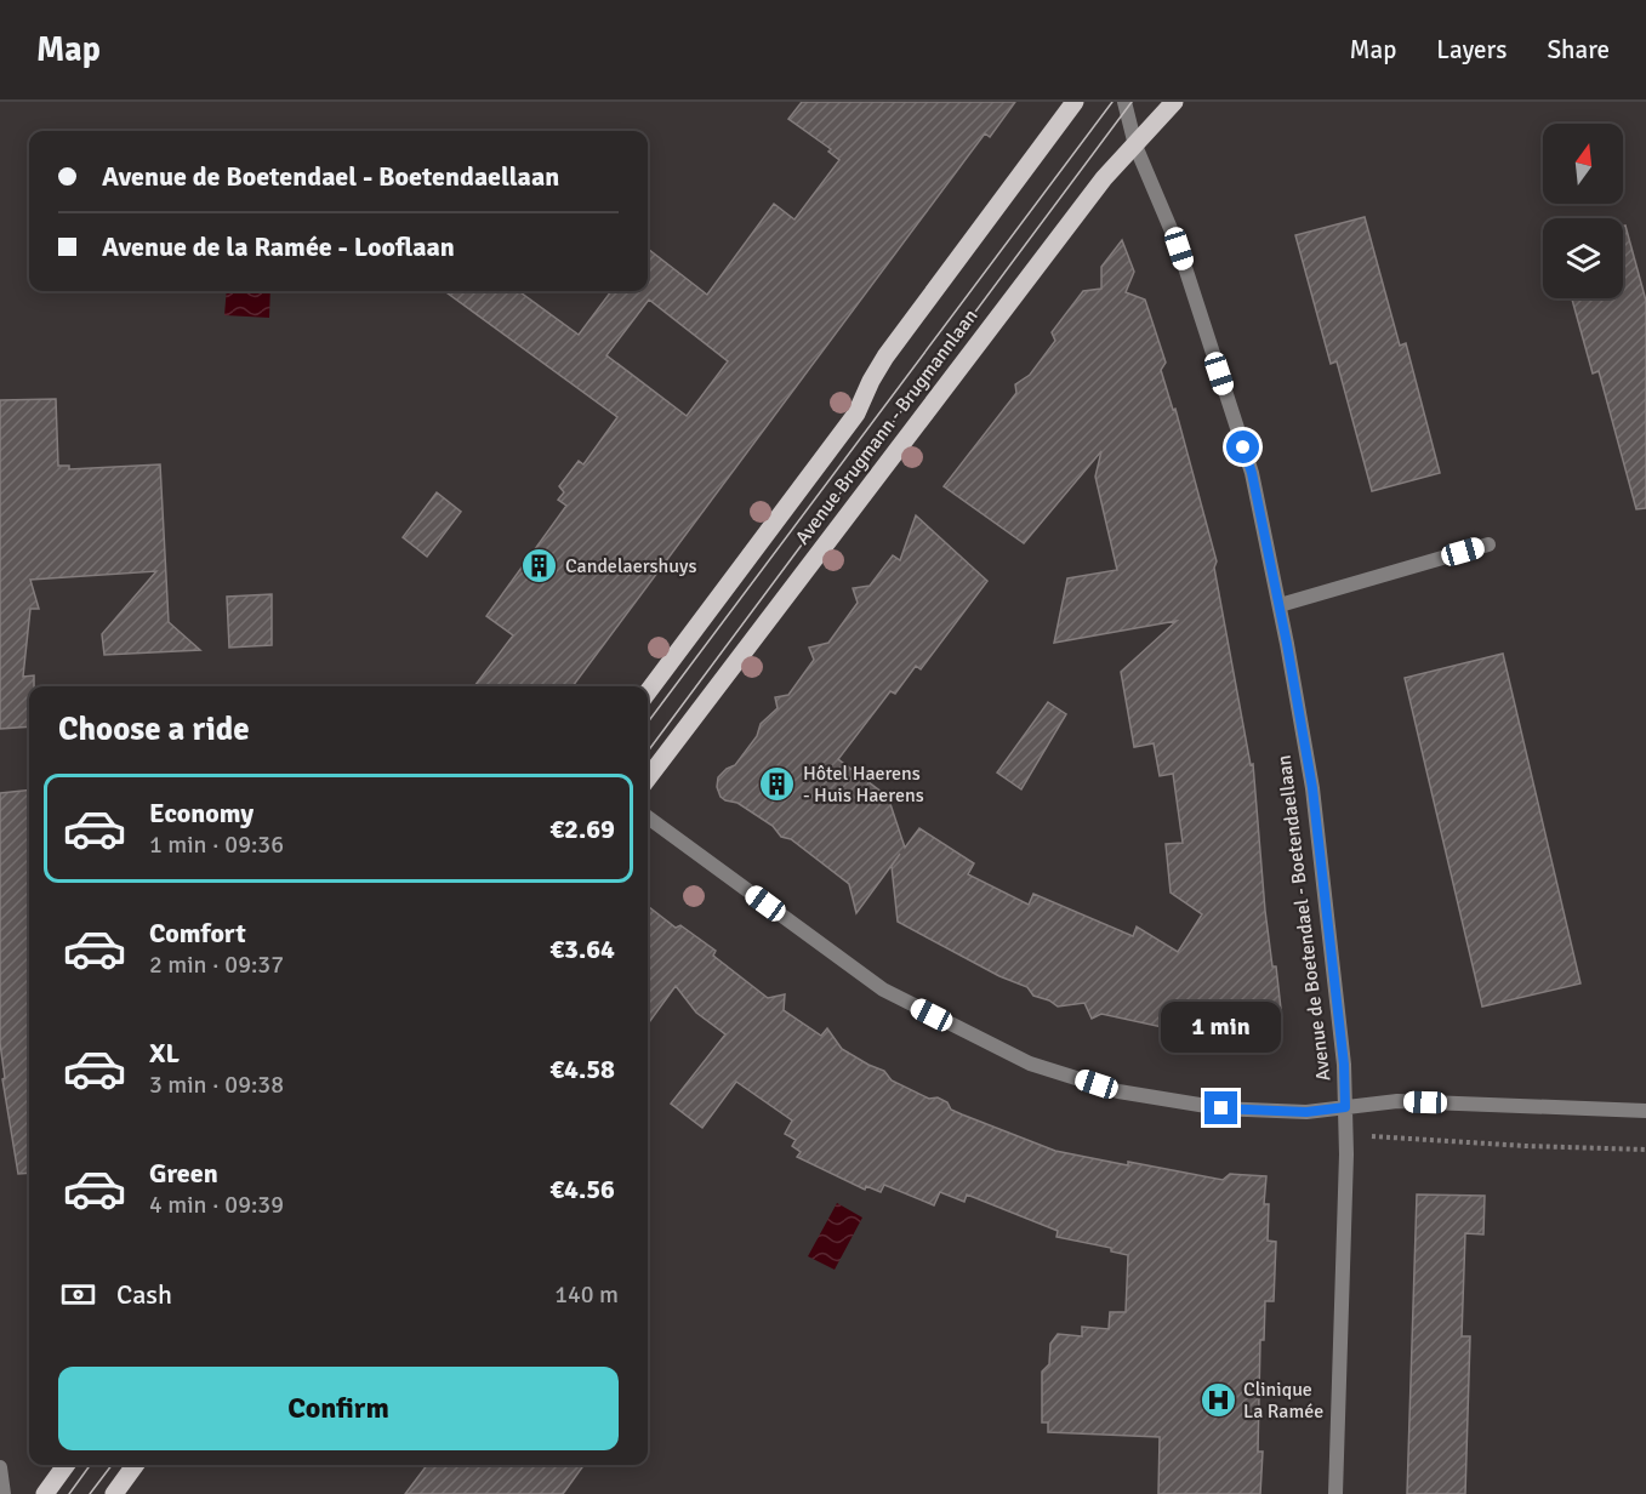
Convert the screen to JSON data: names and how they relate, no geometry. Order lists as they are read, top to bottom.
{
  "streets": {
    "main road": ["Avenue Brugmann - Brugmannlaan"],
    "street": ["Avenue de Boetendael - Boetendaellaan"]
  },
  "crossings": [
    ["Avenue Brugmann - Brugmannlaan", "Avenue de Boetendael - Boetendaellaan"]
  ],
  "places": {
    "building": ["Candelaershuys", "Hôtel Haerens - Huis Haerens"],
    "hospital": ["Clinique La Ramée"]
  },
  "north": "top",
  "page": {
    "header": "Map",
    "nav": ["Map", "Layers", "Share"],
    "banner": ["Avenue de Boetendael - Boetendaellaan", "Avenue de la Ramée - Looflaan"],
    "heading": "Choose a ride",
    "list": [
      {
        "name": "Economy",
        "note": "1 min · 09:36",
        "value": "€2.69"
      },
      {
        "name": "Comfort",
        "note": "2 min · 09:37",
        "value": "€3.64"
      },
      {
        "name": "XL",
        "note": "3 min · 09:38",
        "value": "€4.58"
      },
      {
        "name": "Green",
        "note": "4 min · 09:39",
        "value": "€4.56"
      }
    ],
    "bubble": "1 min",
    "pay": ["Cash", "140 m"],
    "buttons": "Confirm"
  }
}
